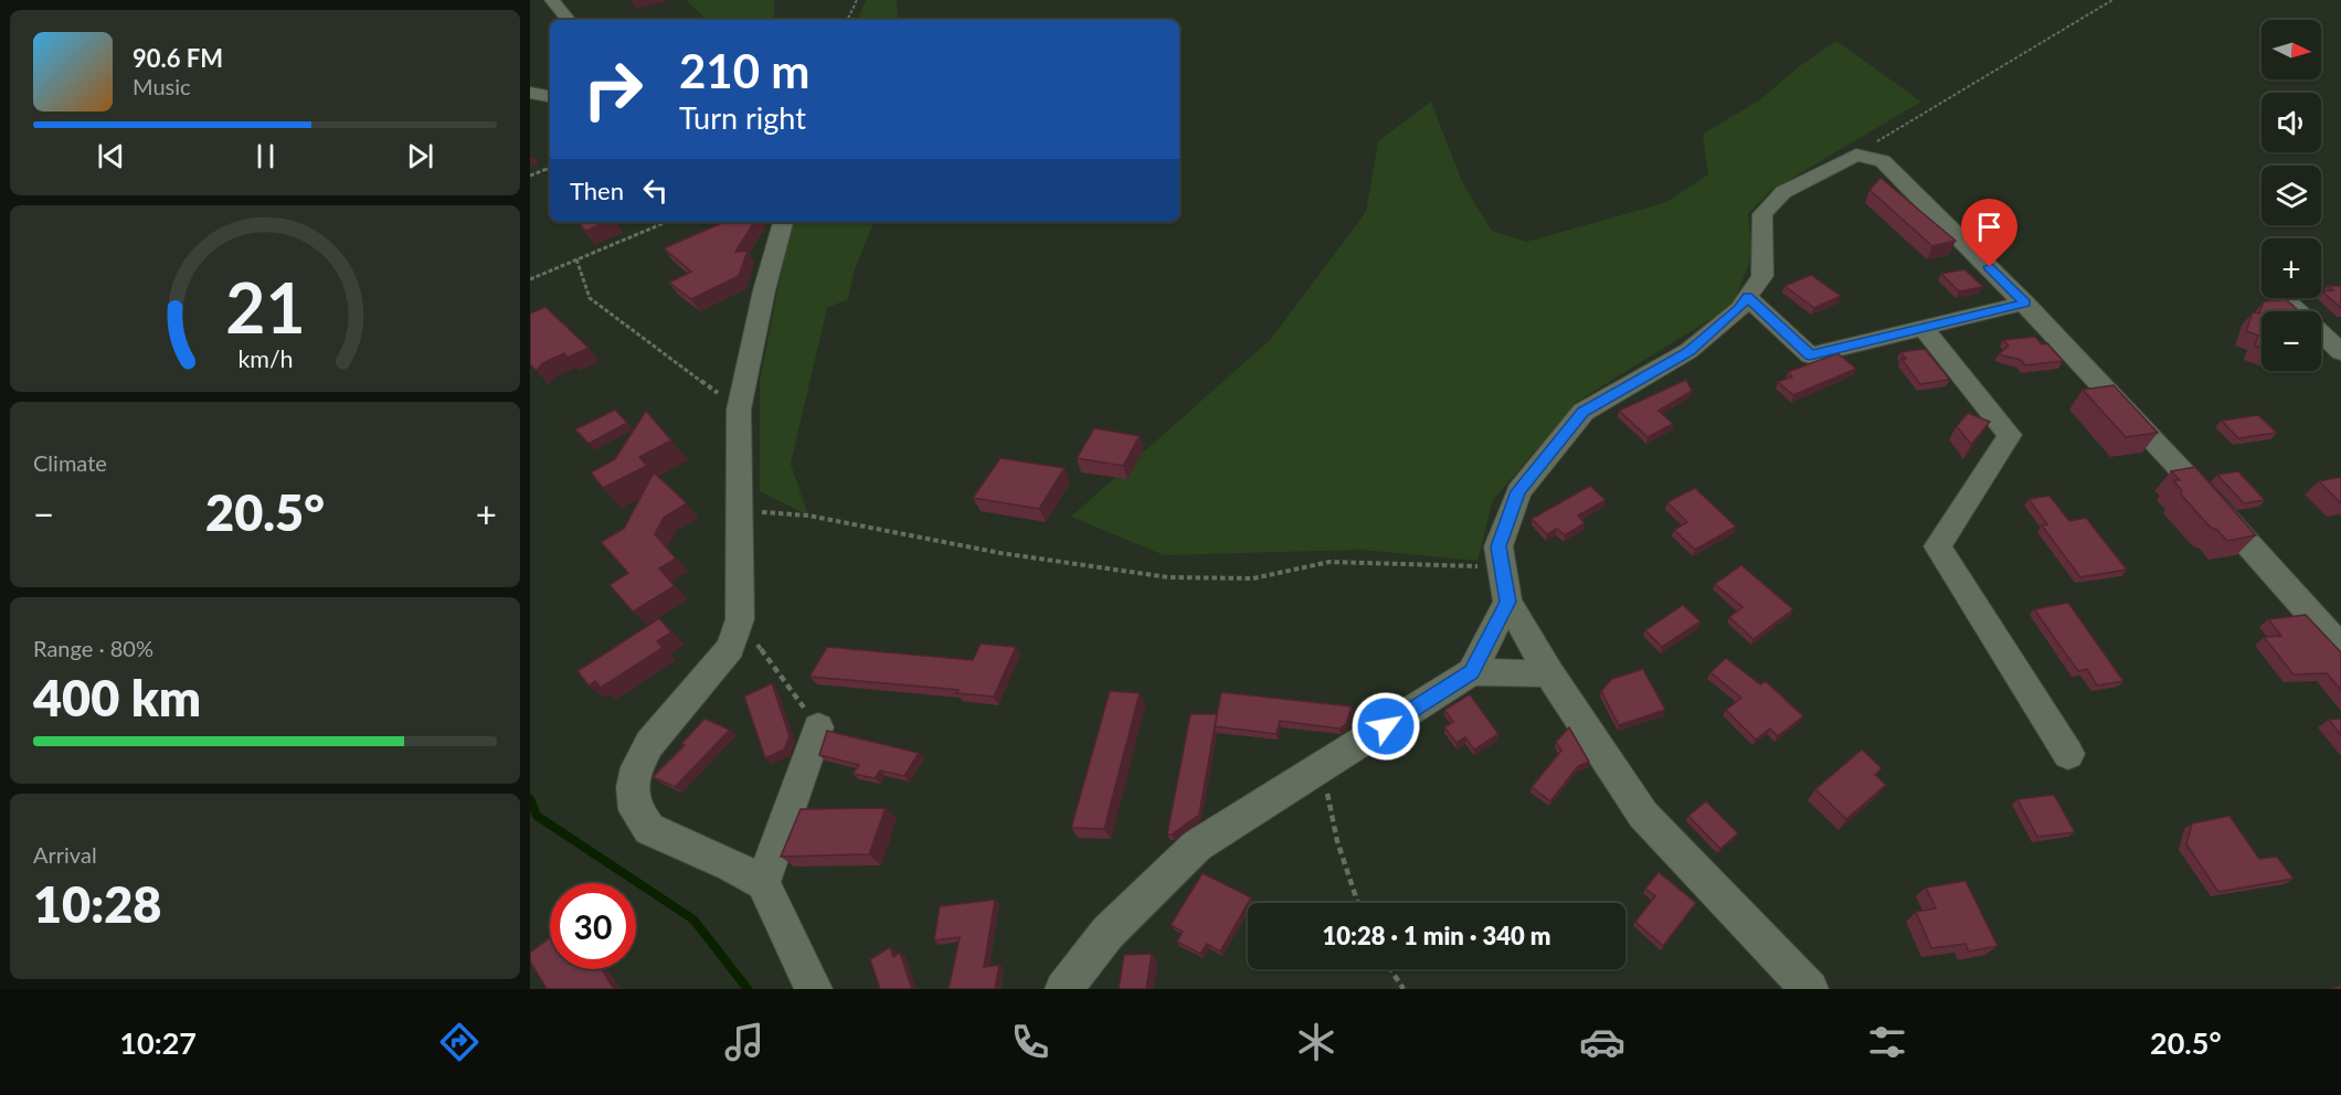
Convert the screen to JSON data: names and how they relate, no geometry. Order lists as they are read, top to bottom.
{
  "north": "right",
  "page": {
    "map_buttons": ["+", "−"],
    "turn": ["210 m", "Turn right"],
    "song": ["90.6 FM", "Music"],
    "then": "Then",
    "tile": [
      "Climate",
      ["Range · 80%", "400 km"],
      ["Arrival", "10:28"]
    ],
    "heat": ["−", "20.5°", "+"],
    "limit": "30",
    "trip": "10:28 · 1 min · 340 m",
    "tabs": ["10:27", "20.5°"],
    "gauge": ["21", "km/h"]
  }
}
